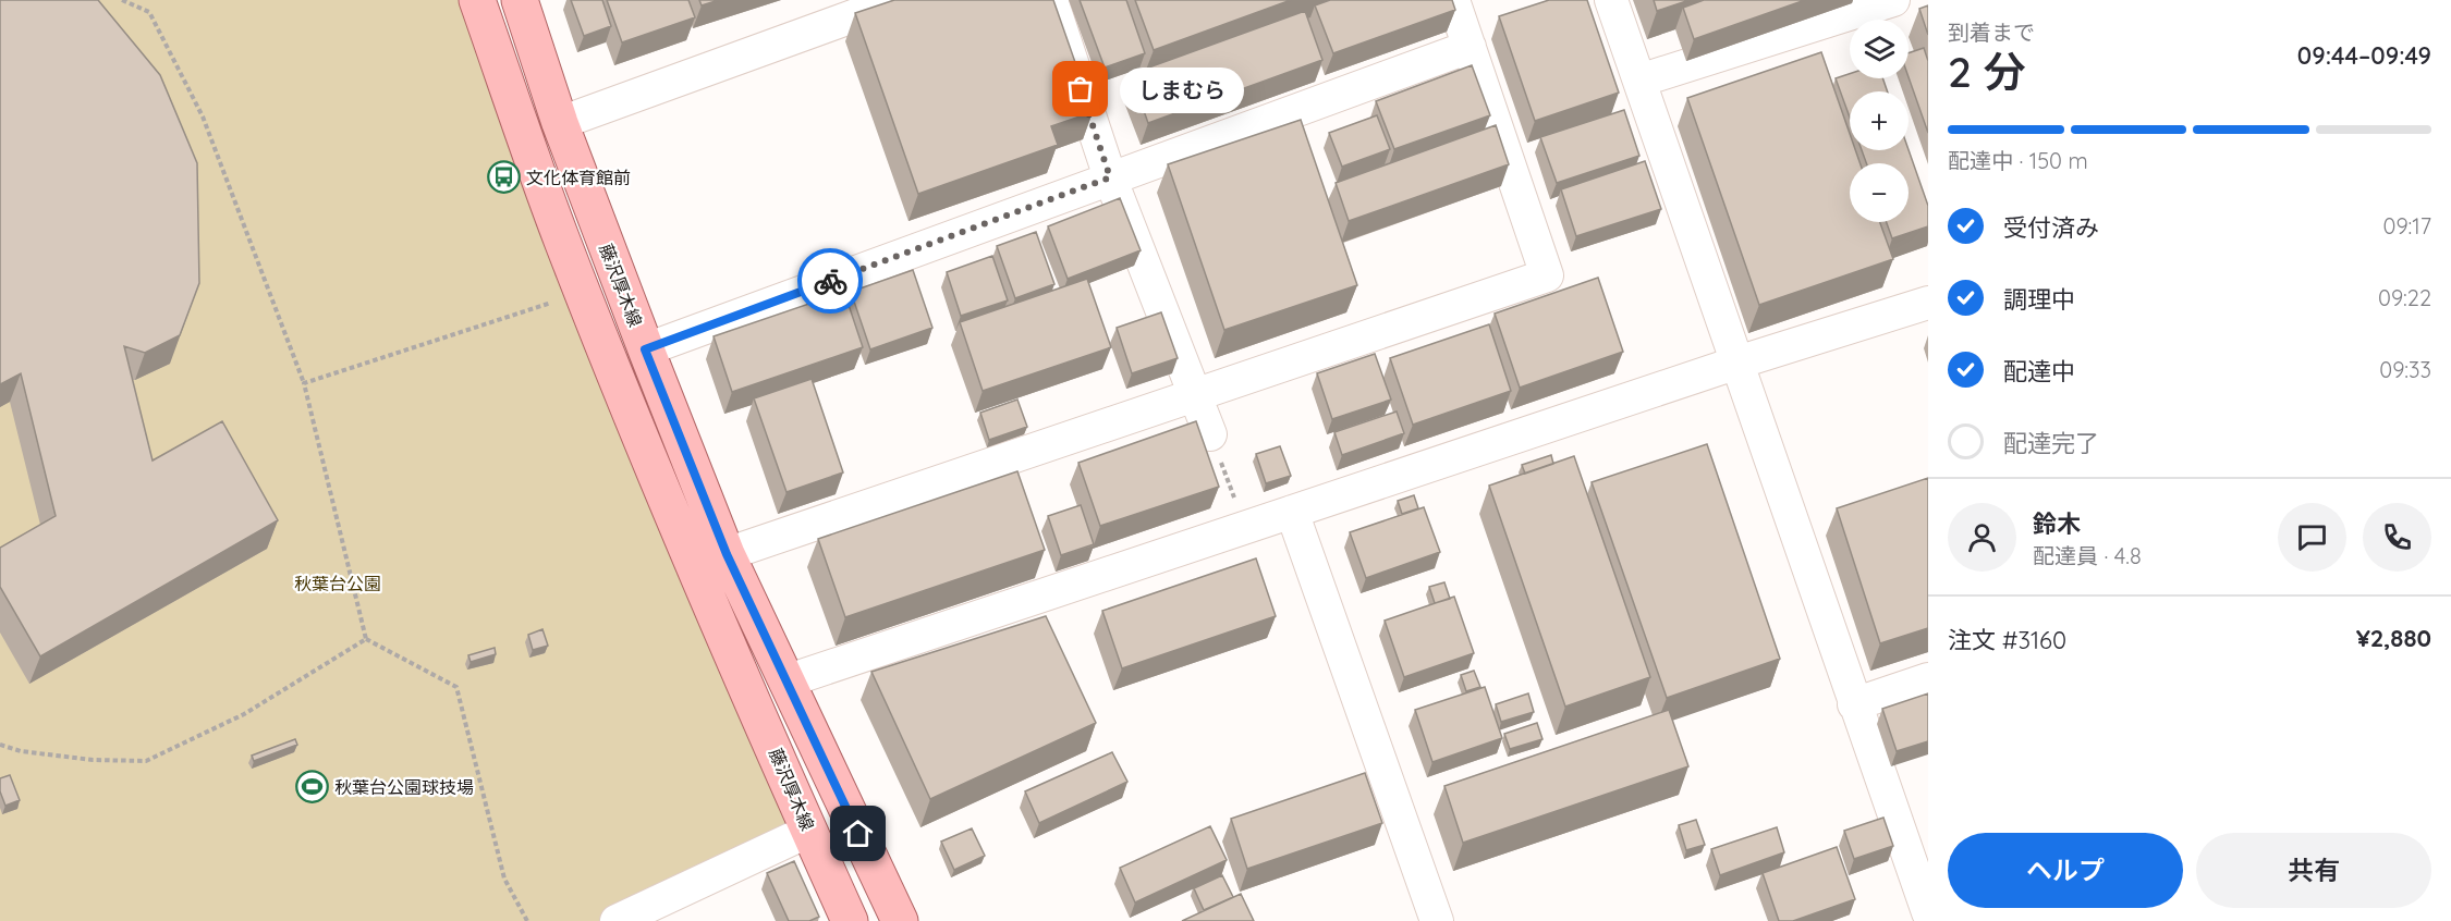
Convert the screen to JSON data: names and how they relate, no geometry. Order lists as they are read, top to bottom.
{
  "streets": {
    "main road": ["藤沢厚木線"]
  },
  "parks": ["秋葉台公園"],
  "places": {
    "other": ["しまむら"],
    "bus stop": ["文化体育館前"],
    "sports": ["秋葉台公園球技場"]
  },
  "page": {
    "heading": ["2 分", "到着まで", "09:44–09:49"],
    "panel": [
      "鈴木",
      "配達員 · 4.8",
      "注文 #3160",
      "¥2,880"
    ],
    "map_buttons": ["+", "−"],
    "bubble": "しまむら",
    "bar": "配達中 · 150 m",
    "list": [
      ["受付済み", "09:17"],
      ["調理中", "09:22"],
      ["配達中", "09:33"],
      "配達完了"
    ],
    "buttons": ["ヘルプ", "共有"]
  }
}
